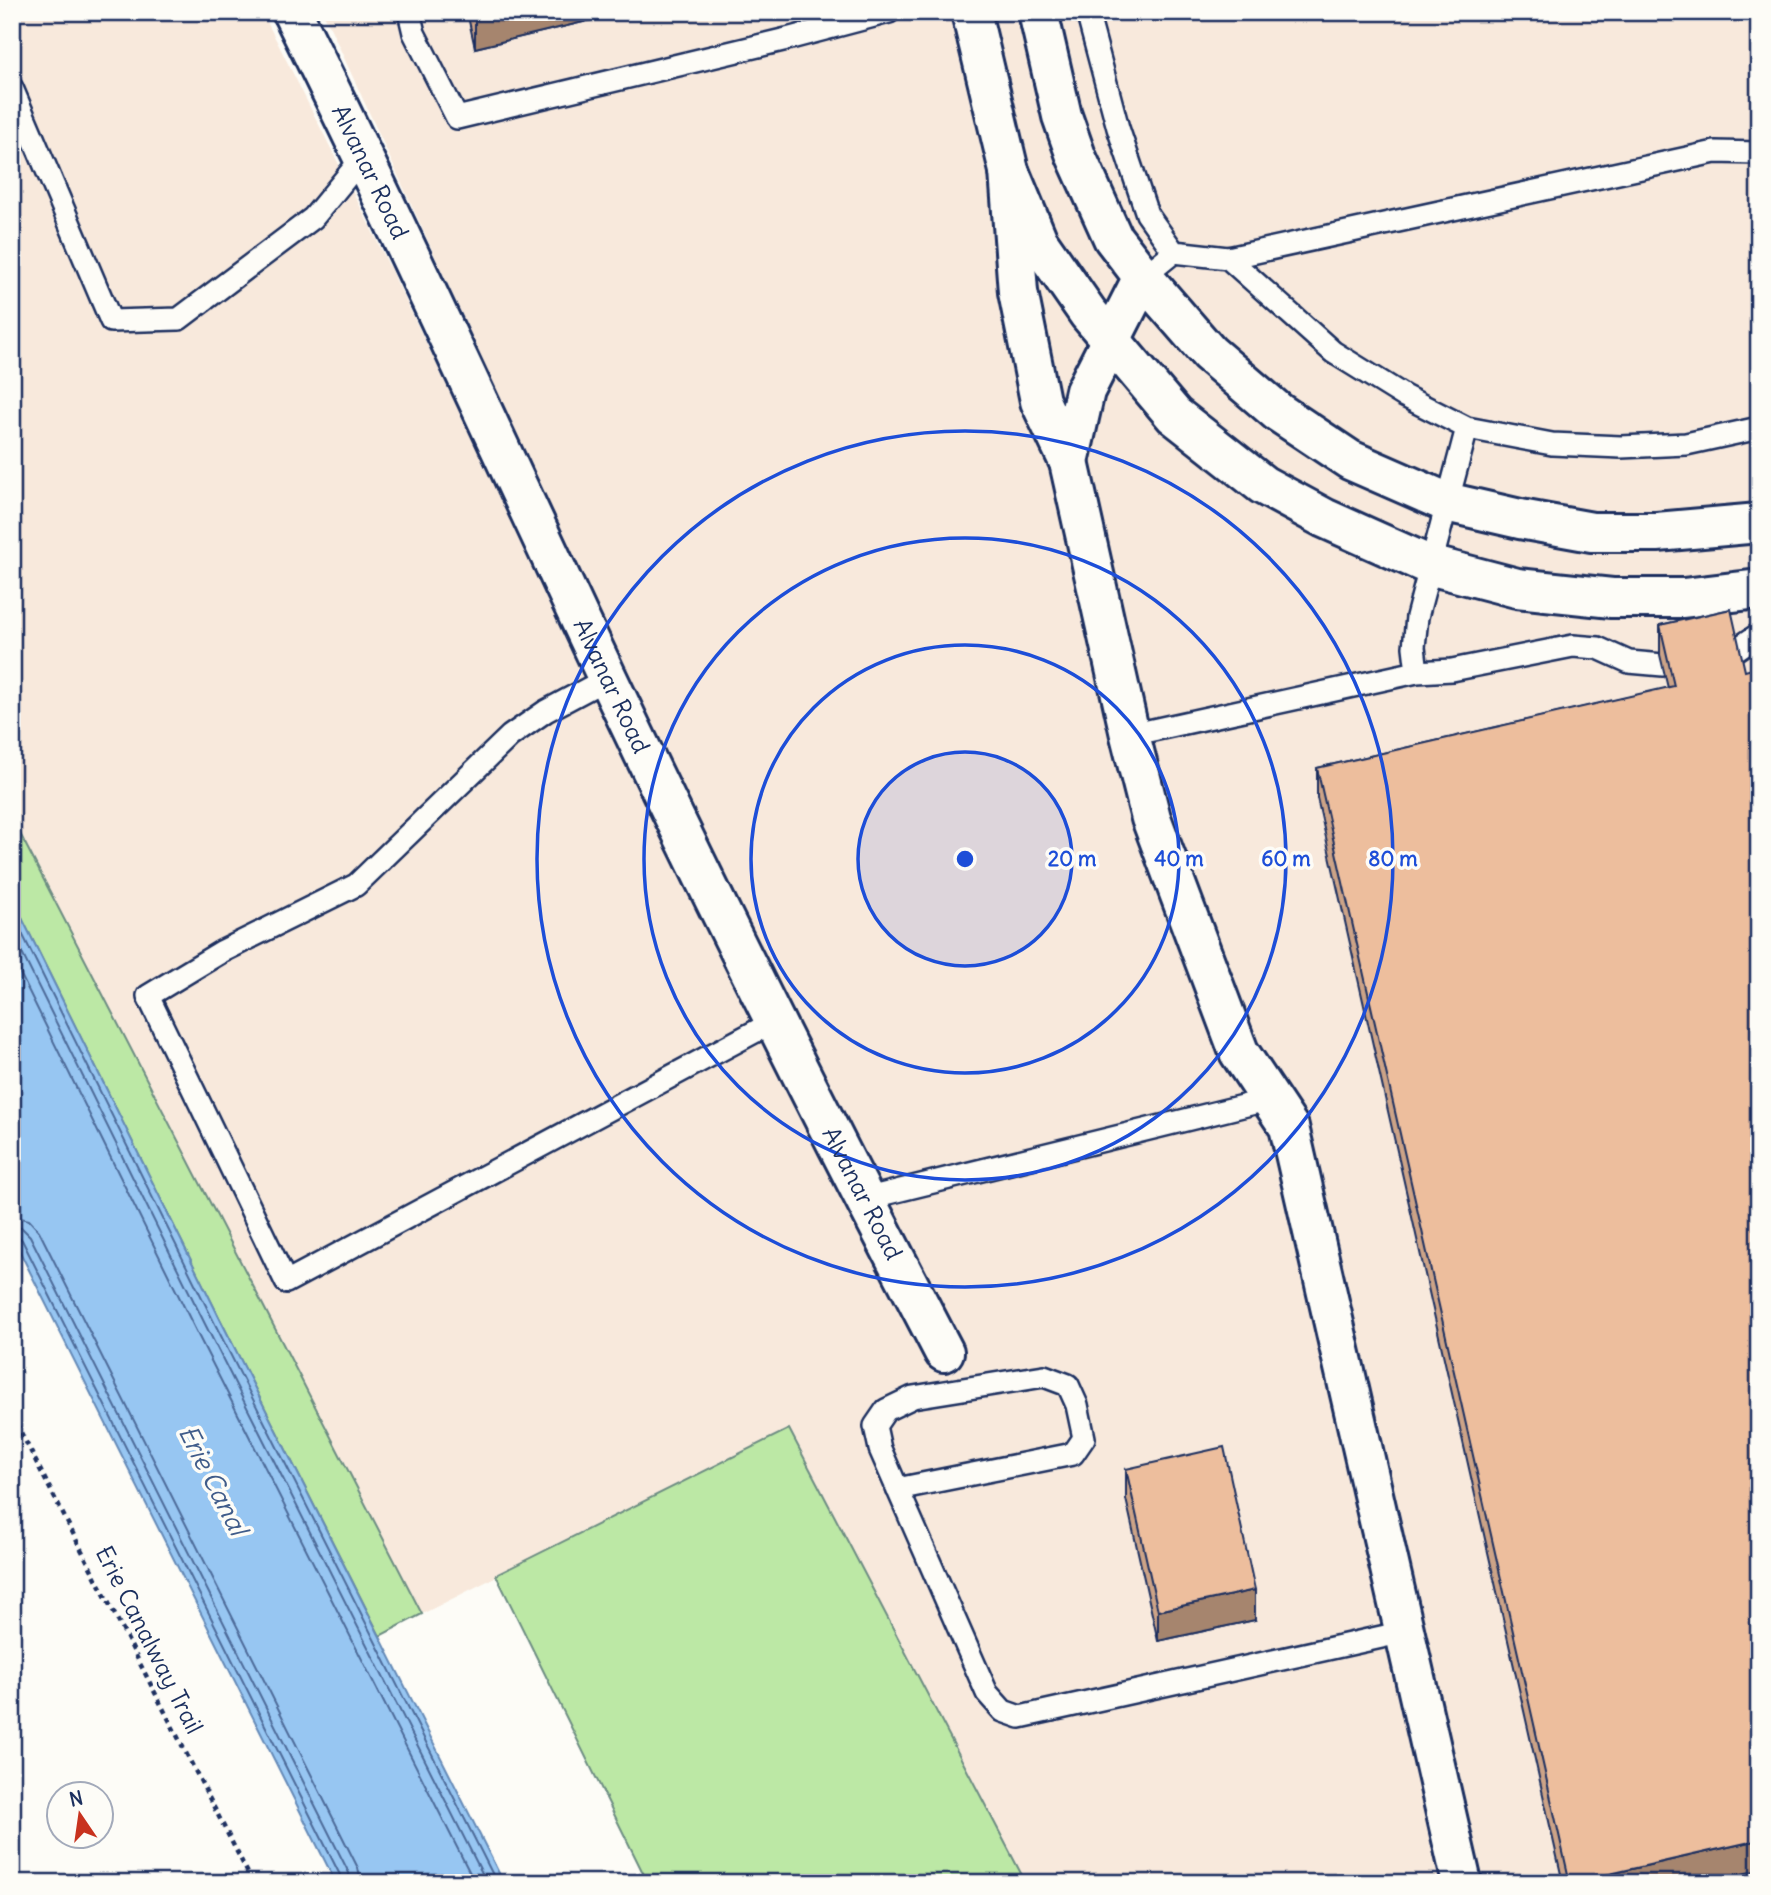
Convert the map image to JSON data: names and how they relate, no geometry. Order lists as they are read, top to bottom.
{
  "streets": {
    "street": ["Alvanar Road"],
    "path": ["Erie Canalway Trail"]
  },
  "water": ["Erie Canal"],
  "north": "top",
  "rings": [
    "20 m",
    "40 m",
    "60 m",
    "80 m"
  ]
}
